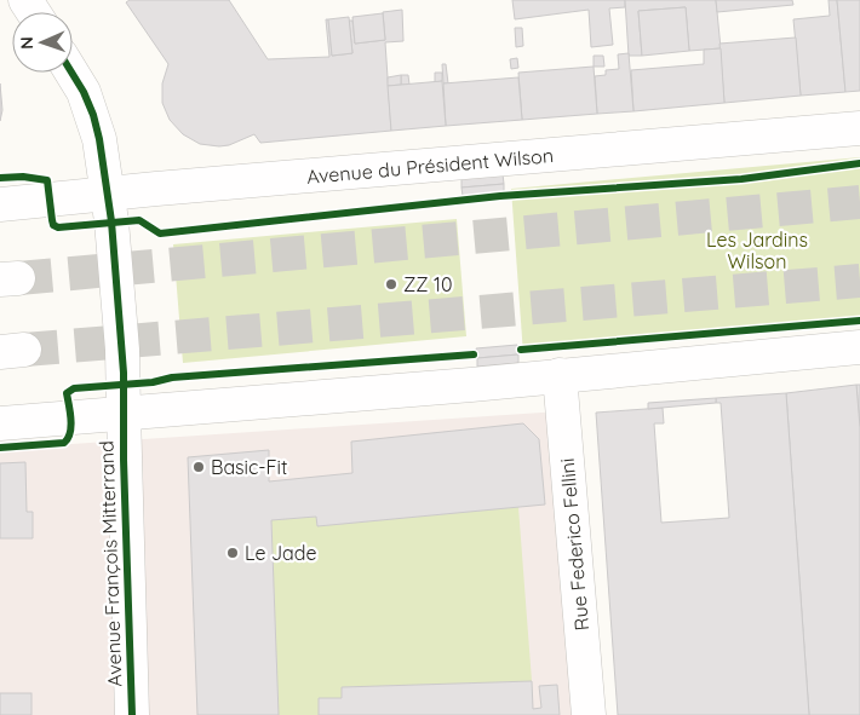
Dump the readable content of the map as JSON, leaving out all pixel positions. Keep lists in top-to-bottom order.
{
  "streets": {
    "main road": ["Avenue du Président Wilson", "Rue Federico Fellini", "Avenue François Mitterrand"]
  },
  "crossings": [
    ["Avenue du Président Wilson", "Avenue François Mitterrand"]
  ],
  "parks": ["Les Jardins Wilson"],
  "places": ["ZZ 10", "Basic-Fit", "Le Jade"],
  "north": "left"
}
